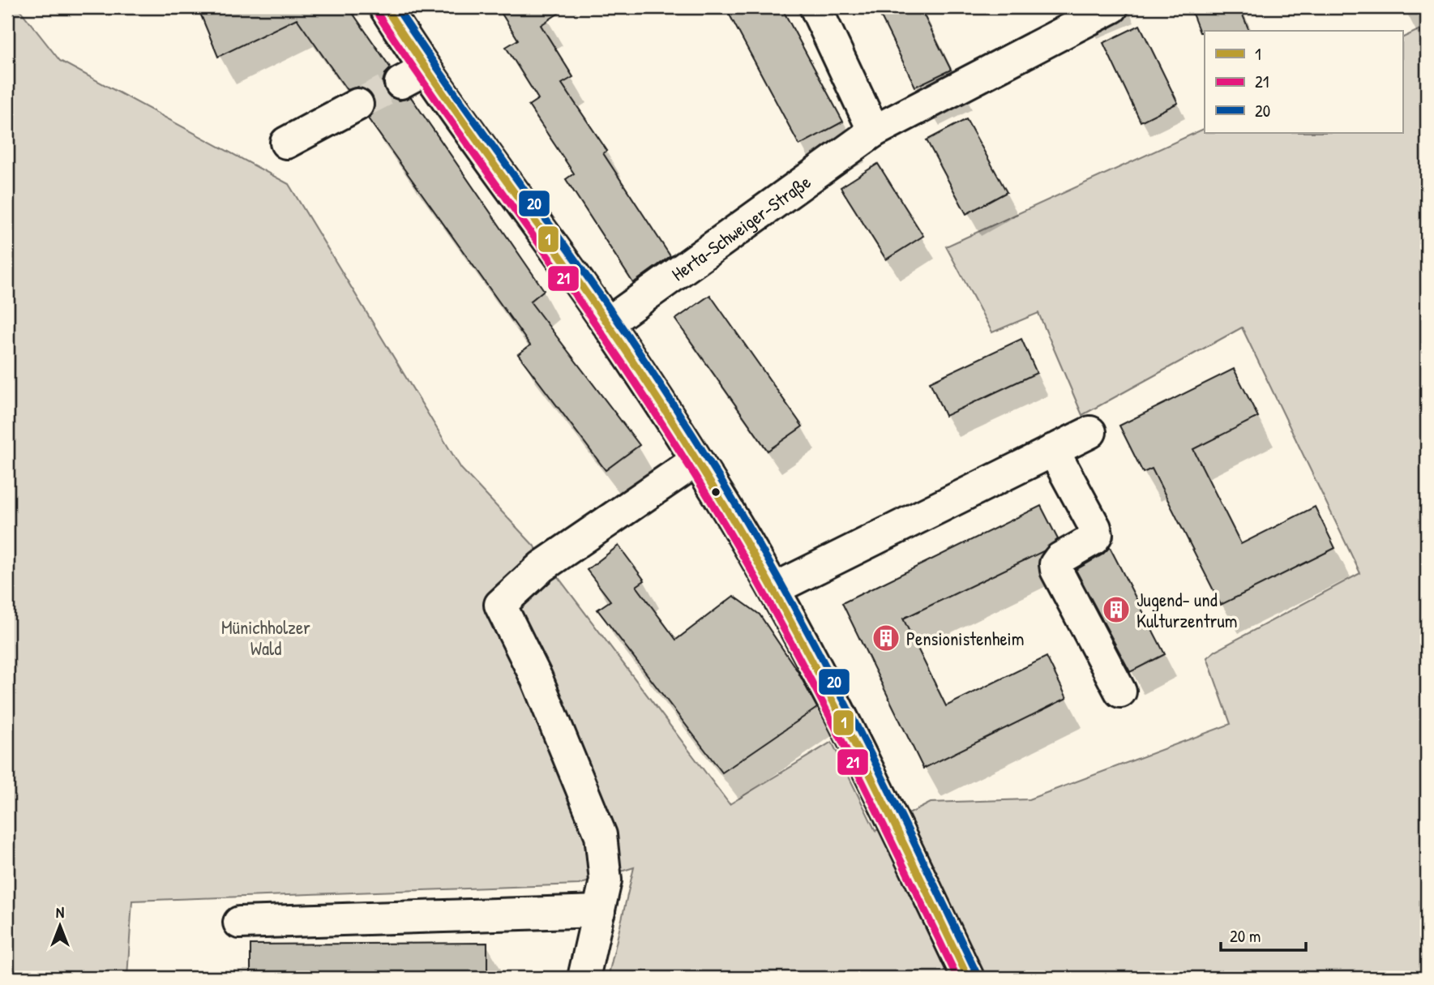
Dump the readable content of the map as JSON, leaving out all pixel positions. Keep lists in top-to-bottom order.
{
  "streets": {
    "street": ["Herta-Schweiger-Straße"]
  },
  "parks": ["Münichholzer Wald"],
  "places": {
    "building": ["Jugend- und Kulturzentrum", "Pensionistenheim"]
  },
  "lines": ["transit line 1", "transit line 20", "transit line 21"],
  "legend": ["1", "21", "20"],
  "scale_bar": "20 m",
  "north": "top"
}
